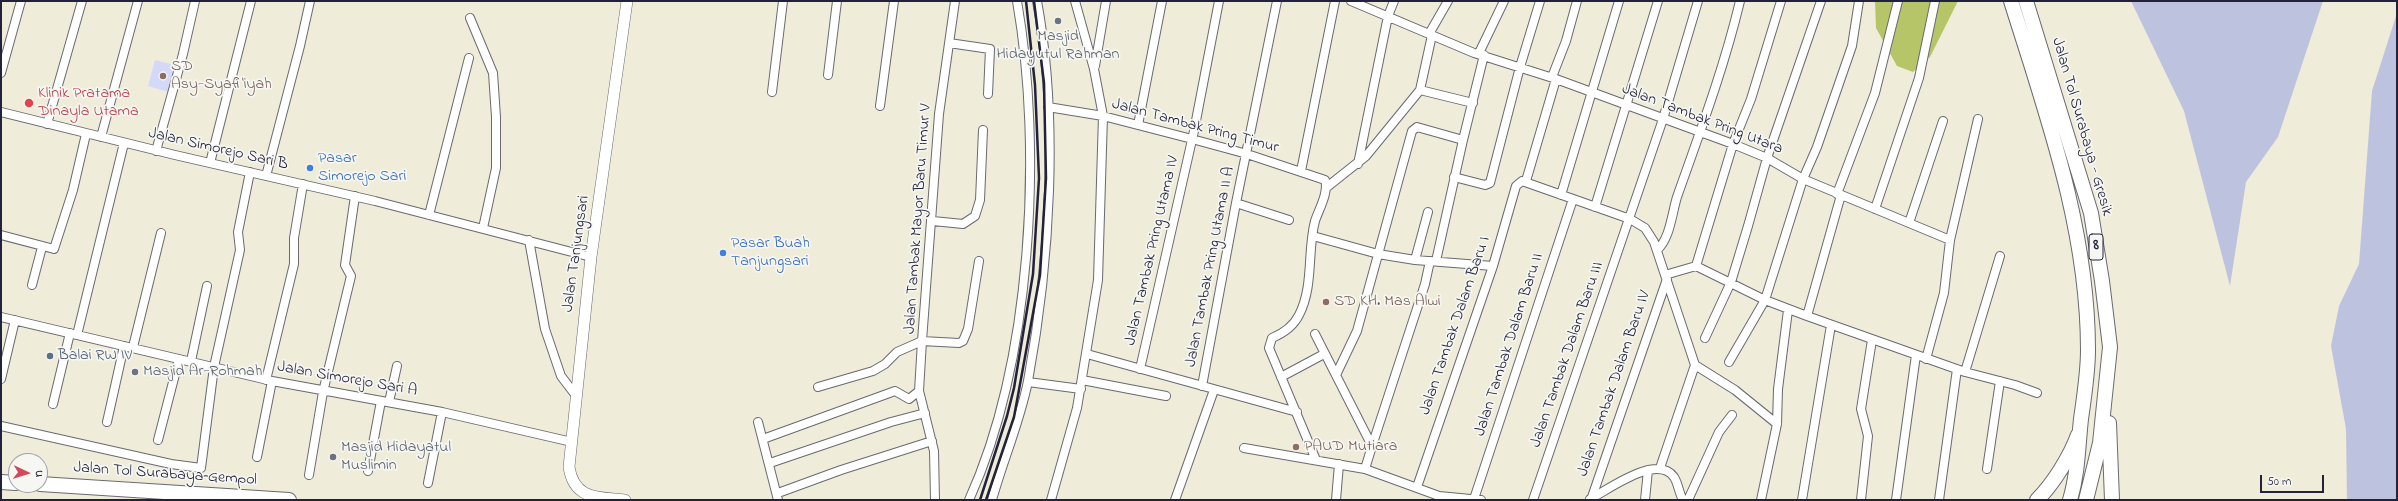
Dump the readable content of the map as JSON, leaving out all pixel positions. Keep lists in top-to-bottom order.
{
  "streets": {
    "highway": ["Jalan Tol Surabaya - Gresik", "8", "Jalan Tol Surabaya–Gempol"],
    "main road": ["Jalan Tanjungsari"],
    "street": [
      "Jalan Tambak Pring Utara",
      "Jalan Tambak Pring Timur",
      "Jalan Simorejo Sari B",
      "Jalan Tambak Mayor Baru Timur V",
      "Jalan Tambak Pring Utama IV",
      "Jalan Tambak Pring Utama II A",
      "Jalan Tambak Dalam Baru I",
      "Jalan Tambak Dalam Baru II",
      "Jalan Tambak Dalam Baru III",
      "Jalan Simorejo Sari A",
      "Jalan Tambak Dalam Baru IV"
    ]
  },
  "crossings": [
    ["Jalan Tambak Pring Utara", "Jalan Tambak Dalam Baru III"],
    ["Jalan Tambak Pring Timur", "Jalan Tambak Pring Utama IV"],
    ["Jalan Tambak Pring Timur", "Jalan Tambak Pring Utama II A"],
    ["Jalan Simorejo Sari B", "Jalan Tanjungsari"],
    ["Jalan Tanjungsari", "Jalan Simorejo Sari A"]
  ],
  "places": [
    "Masjid Hidayutul Rahman",
    "SD Asy-Syafi'iyah",
    "Klinik Pratama Dinayla Utama",
    "Pasar Simorejo Sari",
    "Pasar Buah Tanjungsari",
    "SD KH. Mas Alwi",
    "Balai RW IV",
    "Masjid Ar-Rohmah",
    "PAUD Mutiara",
    "Masjid Hidayatul Muslimin"
  ],
  "scale_bar": "50 m",
  "north": "right"
}
